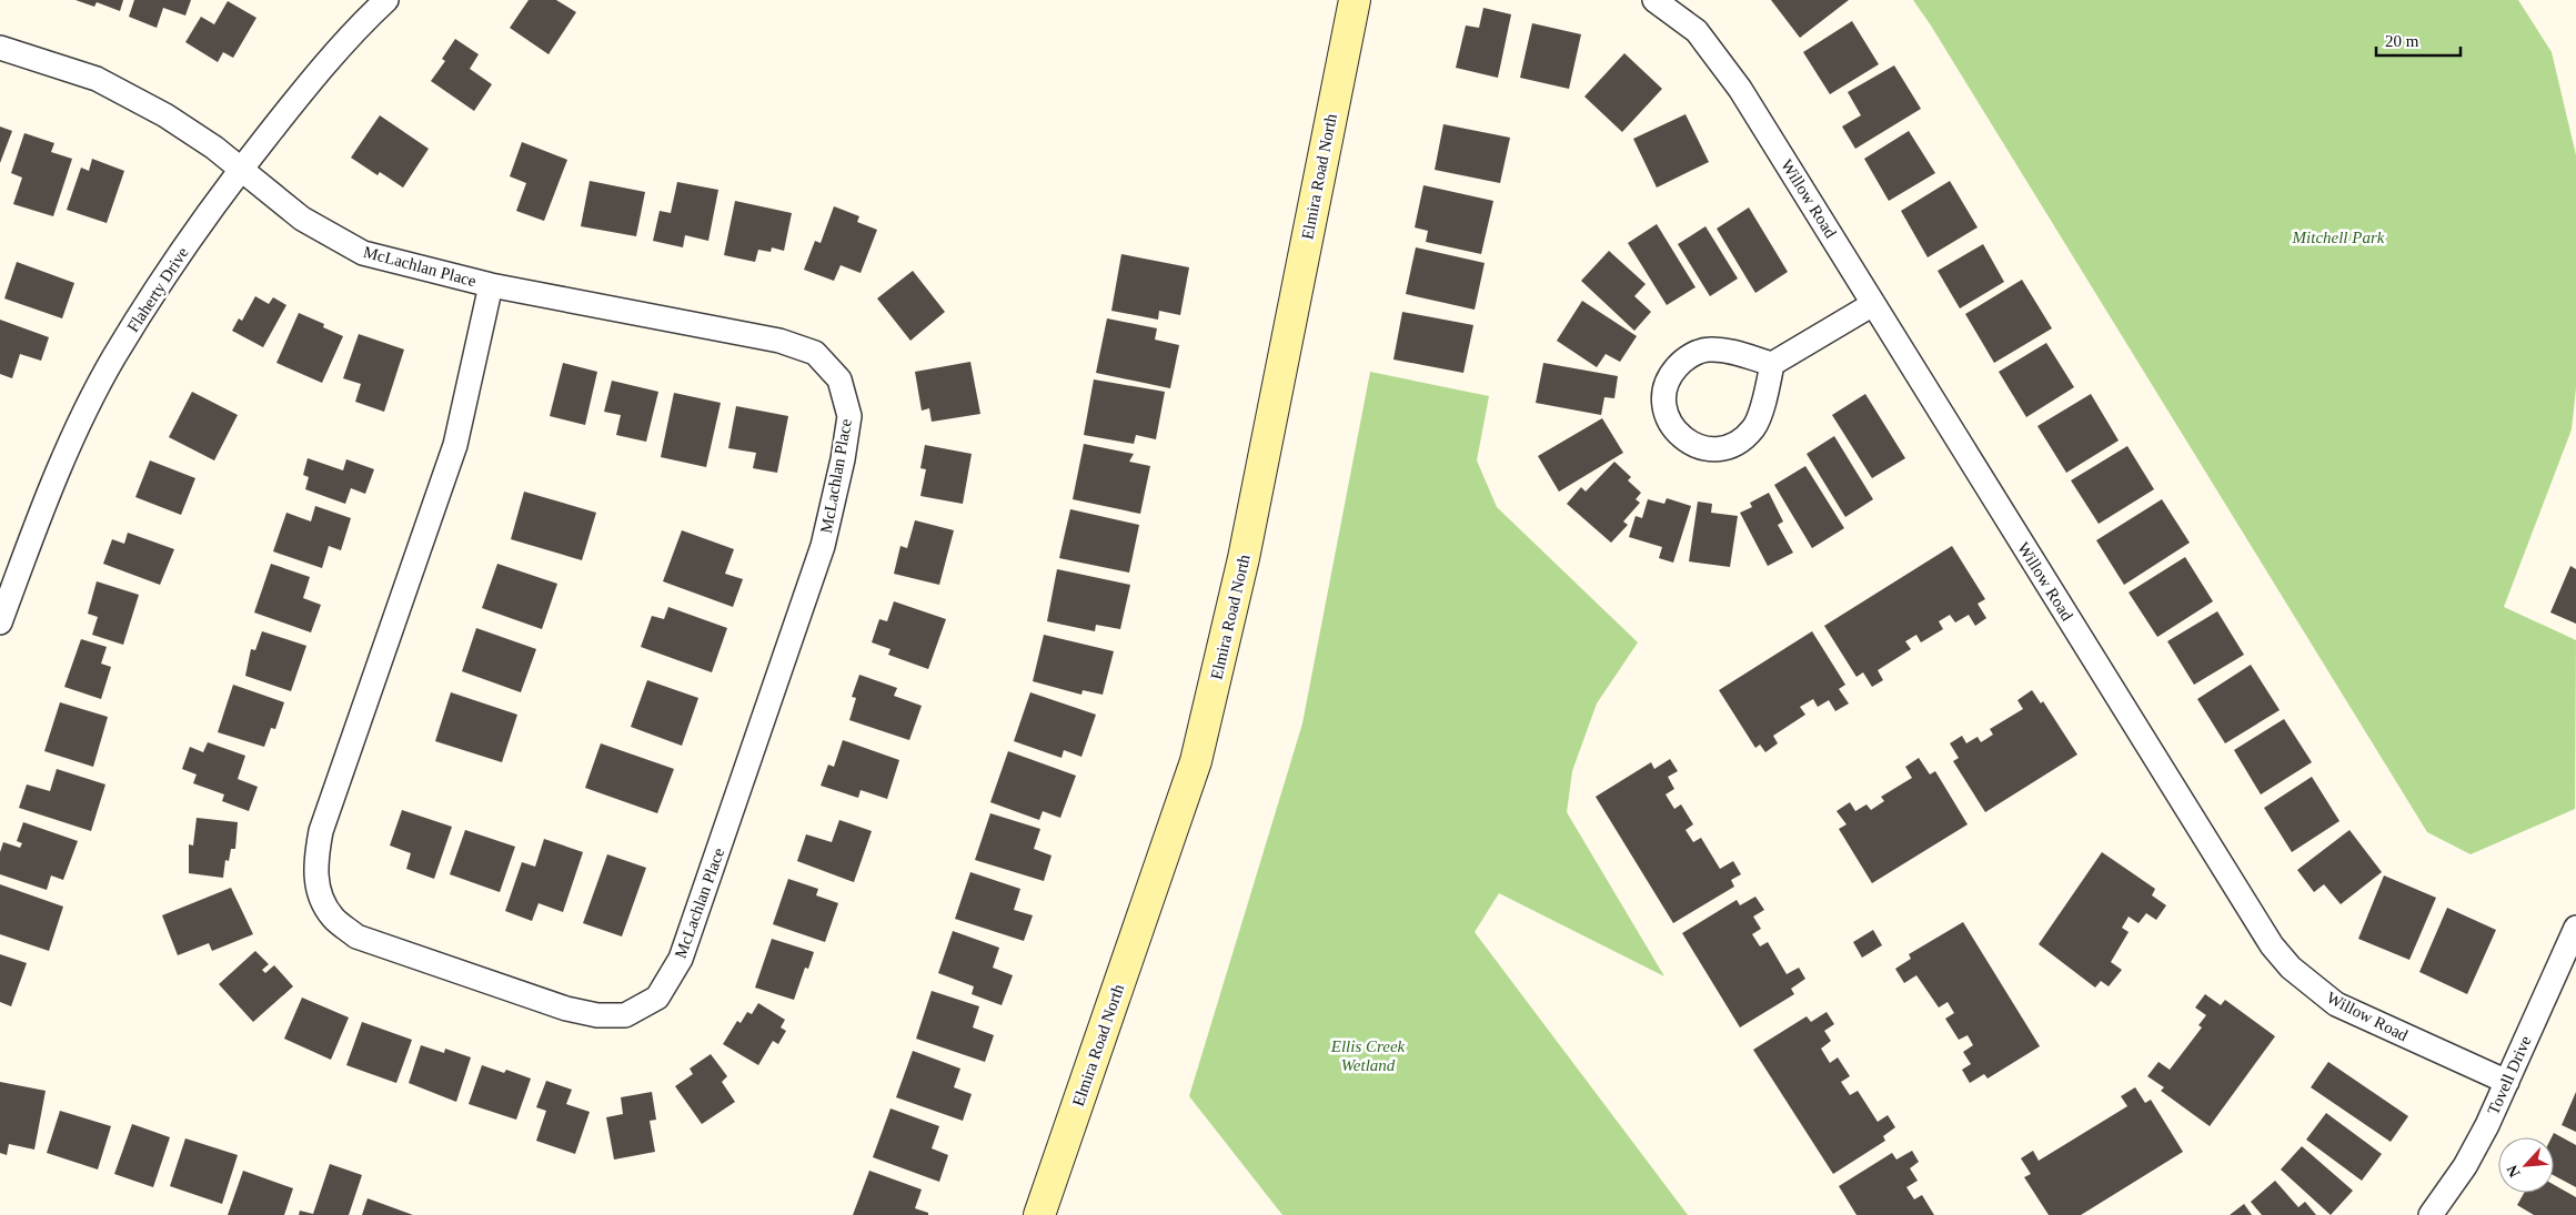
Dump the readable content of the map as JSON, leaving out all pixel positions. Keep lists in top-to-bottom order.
{
  "streets": {
    "main road": ["Elmira Road North"],
    "street": [
      "Willow Road",
      "McLachlan Place",
      "Flaherty Drive",
      "Tovell Drive"
    ]
  },
  "crossings": [
    ["Willow Road", "Tovell Drive"],
    ["McLachlan Place", "Flaherty Drive"]
  ],
  "parks": ["Mitchell Park", "Ellis Creek Wetland"],
  "scale_bar": "20 m",
  "north": "bottom left"
}
